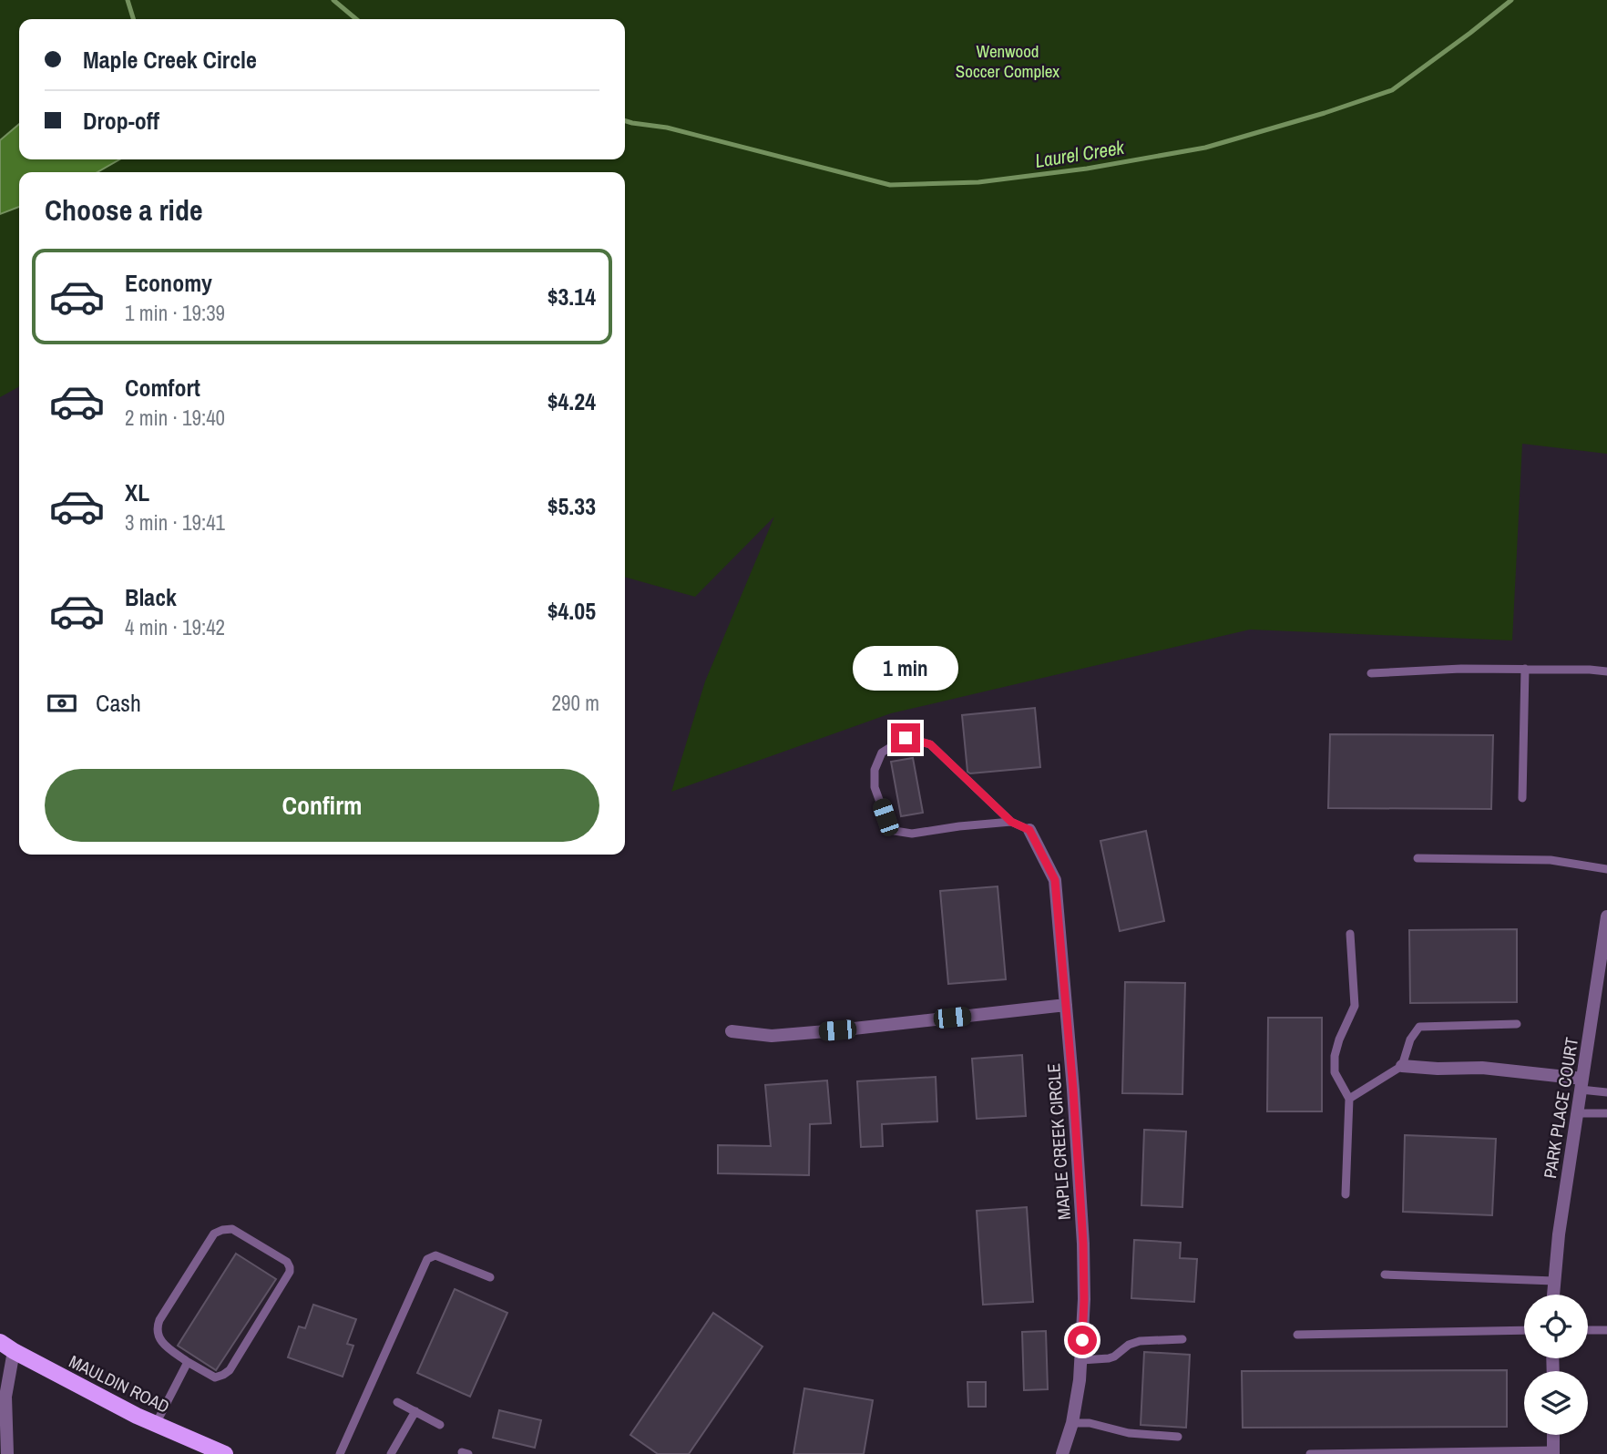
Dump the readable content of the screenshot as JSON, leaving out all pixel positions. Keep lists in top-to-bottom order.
{
  "streets": {
    "main road": ["MAULDIN ROAD"],
    "street": ["PARK PLACE COURT", "MAPLE CREEK CIRCLE"]
  },
  "water": ["Laurel Creek"],
  "parks": ["Wenwood Soccer Complex"],
  "page": {
    "banner": ["Maple Creek Circle", "Drop-off"],
    "heading": "Choose a ride",
    "list": [
      {
        "name": "Economy",
        "note": "1 min · 19:39",
        "value": "$3.14"
      },
      {
        "name": "Comfort",
        "note": "2 min · 19:40",
        "value": "$4.24"
      },
      {
        "name": "XL",
        "note": "3 min · 19:41",
        "value": "$5.33"
      },
      {
        "name": "Black",
        "note": "4 min · 19:42",
        "value": "$4.05"
      }
    ],
    "bubble": "1 min",
    "pay": ["Cash", "290 m"],
    "buttons": "Confirm"
  }
}
